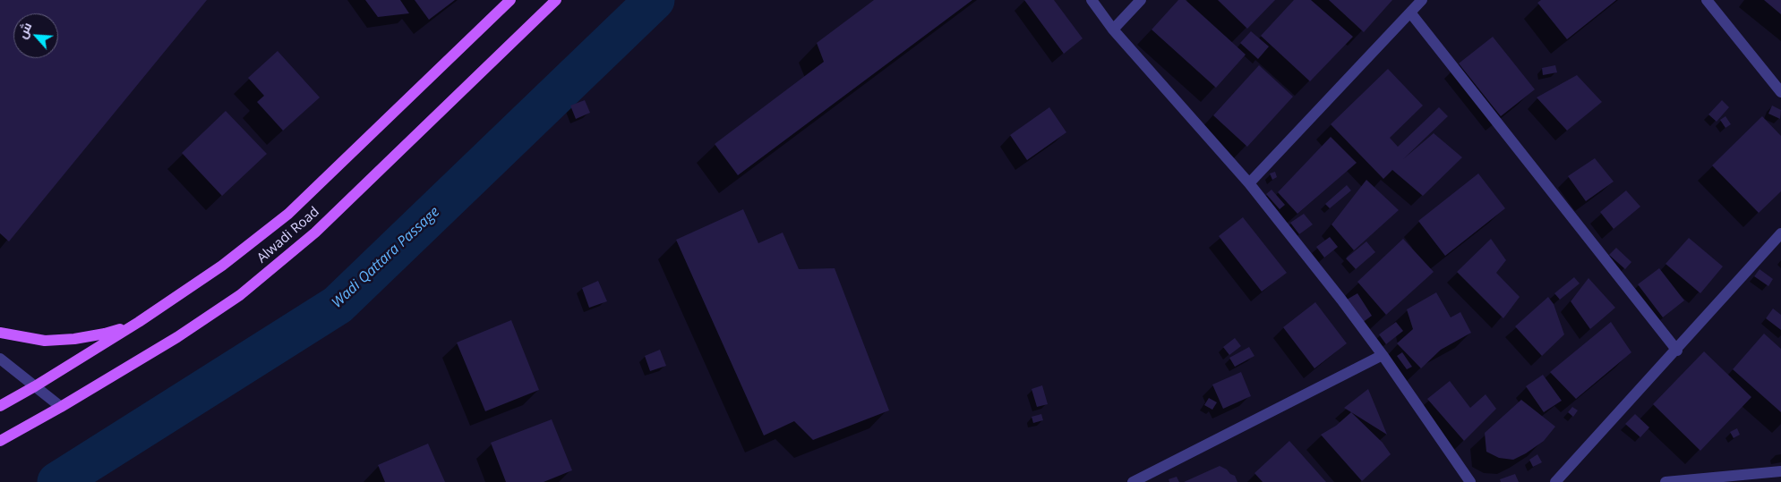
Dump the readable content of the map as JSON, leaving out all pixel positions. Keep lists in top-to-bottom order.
{
  "streets": {
    "main road": ["Alwadi Road"]
  },
  "water": ["Wadi Qattara Passage"],
  "north": "top left"
}
